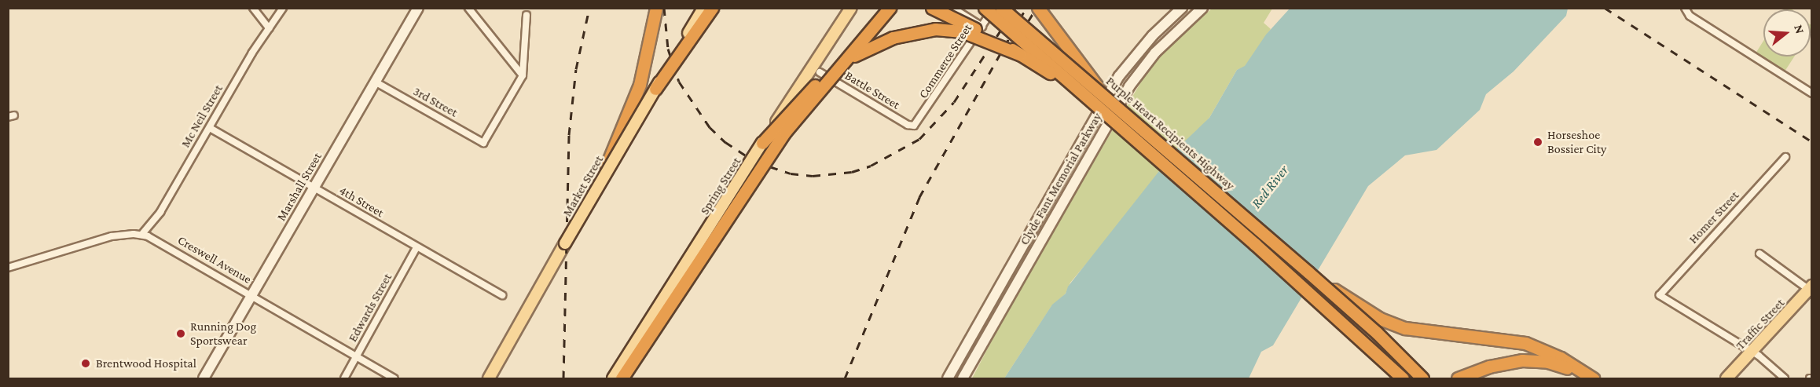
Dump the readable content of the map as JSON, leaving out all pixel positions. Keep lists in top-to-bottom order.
{
  "streets": {
    "highway": ["Purple Heart Recipients Highway"],
    "main road": [
      "Clyde Fant Memorial Parkway",
      "Market Street",
      "Spring Street",
      "Marshall Street",
      "Traffic Street"
    ],
    "street": [
      "Commerce Street",
      "Battle Street",
      "3rd Street",
      "Mc Neil Street",
      "4th Street",
      "Homer Street",
      "Creswell Avenue",
      "Edwards Street"
    ]
  },
  "crossings": [
    ["Commerce Street", "Battle Street"],
    ["3rd Street", "Marshall Street"],
    ["Mc Neil Street", "4th Street"],
    ["Mc Neil Street", "Creswell Avenue"],
    ["Marshall Street", "4th Street"],
    ["Marshall Street", "Creswell Avenue"],
    ["4th Street", "Edwards Street"],
    ["Homer Street", "Traffic Street"],
    ["Creswell Avenue", "Edwards Street"]
  ],
  "water": ["Red River"],
  "places": ["Horseshoe Bossier City", "Running Dog Sportswear", "Brentwood Hospital"],
  "north": "right"
}
